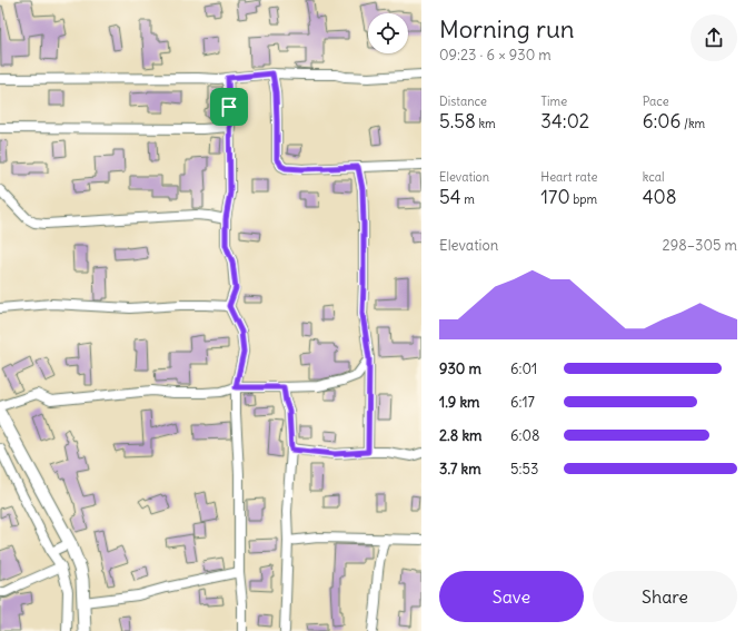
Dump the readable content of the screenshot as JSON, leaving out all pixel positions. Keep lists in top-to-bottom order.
{
  "page": {
    "heading": ["Morning run", "09:23 · 6 × 930 m"],
    "stats": [
      ["Distance", "5.58 km"],
      ["Time", "34:02"],
      ["Pace", "6:06 /km"],
      ["Elevation", "54 m"],
      ["Heart rate", "170 bpm"],
      ["kcal", "408"]
    ],
    "chart": ["Elevation", "298–305 m"],
    "list": [
      {
        "name": "930 m",
        "note": "6:01"
      },
      {
        "name": "1.9 km",
        "note": "6:17"
      },
      {
        "name": "2.8 km",
        "note": "6:08"
      },
      {
        "name": "3.7 km",
        "note": "5:53"
      }
    ],
    "buttons": ["Save", "Share"]
  }
}
